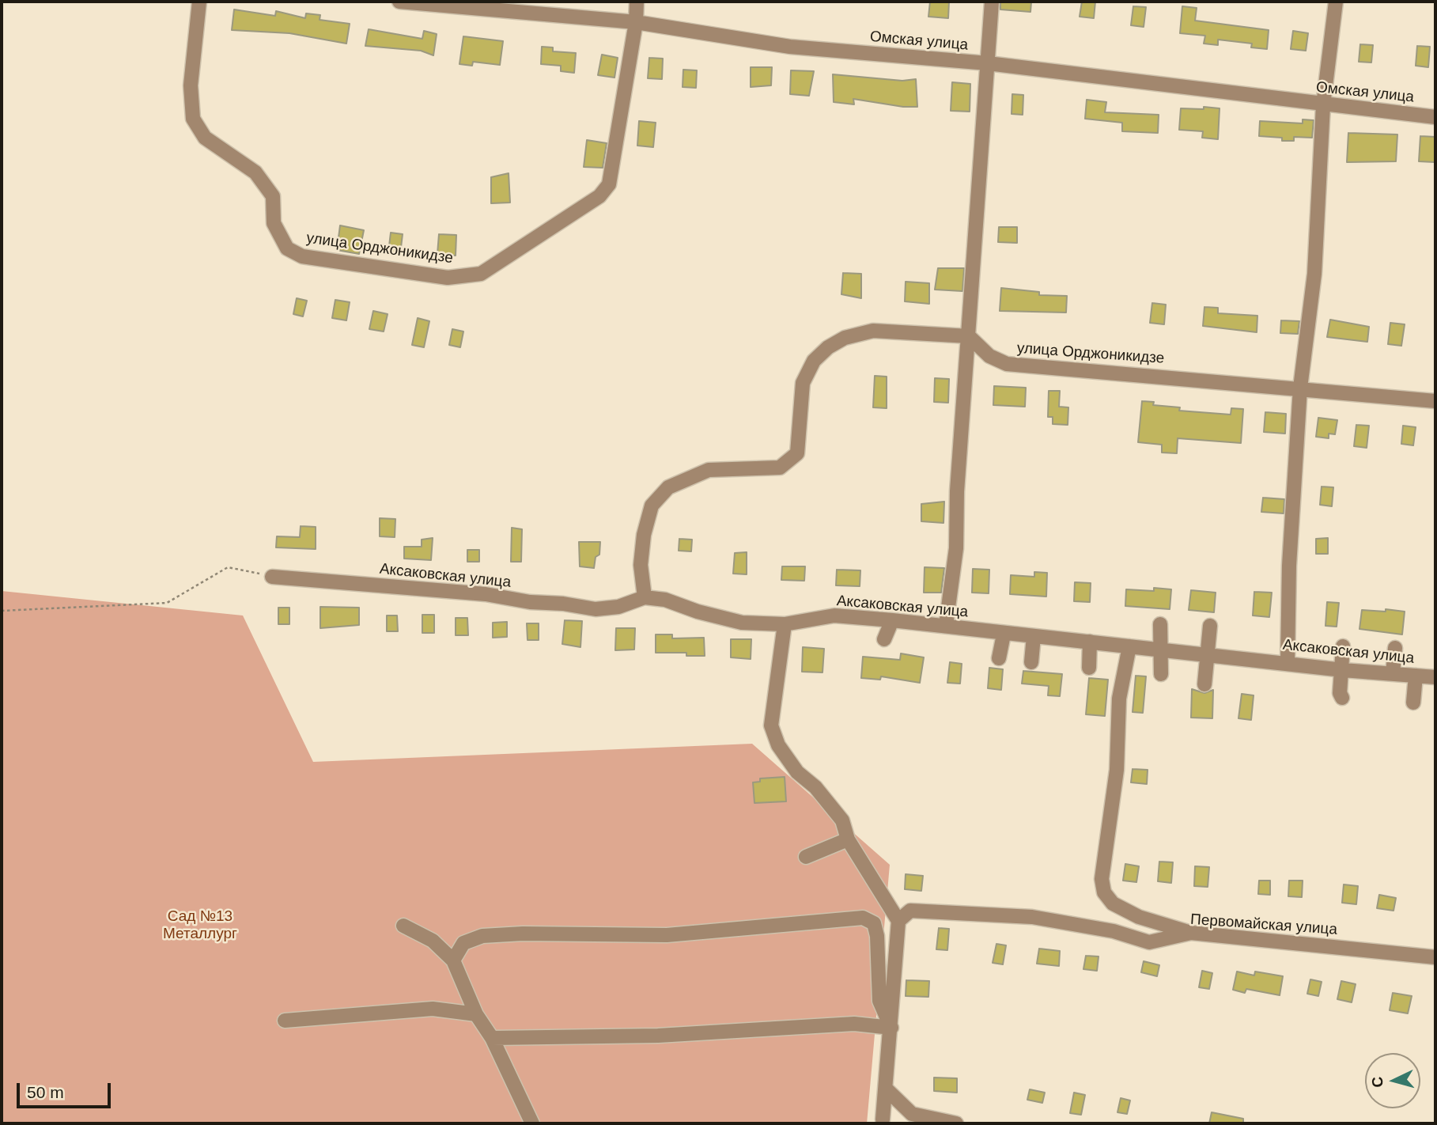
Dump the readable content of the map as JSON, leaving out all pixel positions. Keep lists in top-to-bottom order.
{
  "streets": {
    "street": [
      "Омская улица",
      "улица Орджоникидзе",
      "Аксаковская улица",
      "Первомайская улица"
    ]
  },
  "crossings": [
    ["Омская улица", "улица Орджоникидзе"]
  ],
  "parks": ["Сад №13 Металлург"],
  "scale_bar": "50 m",
  "north": "left"
}
